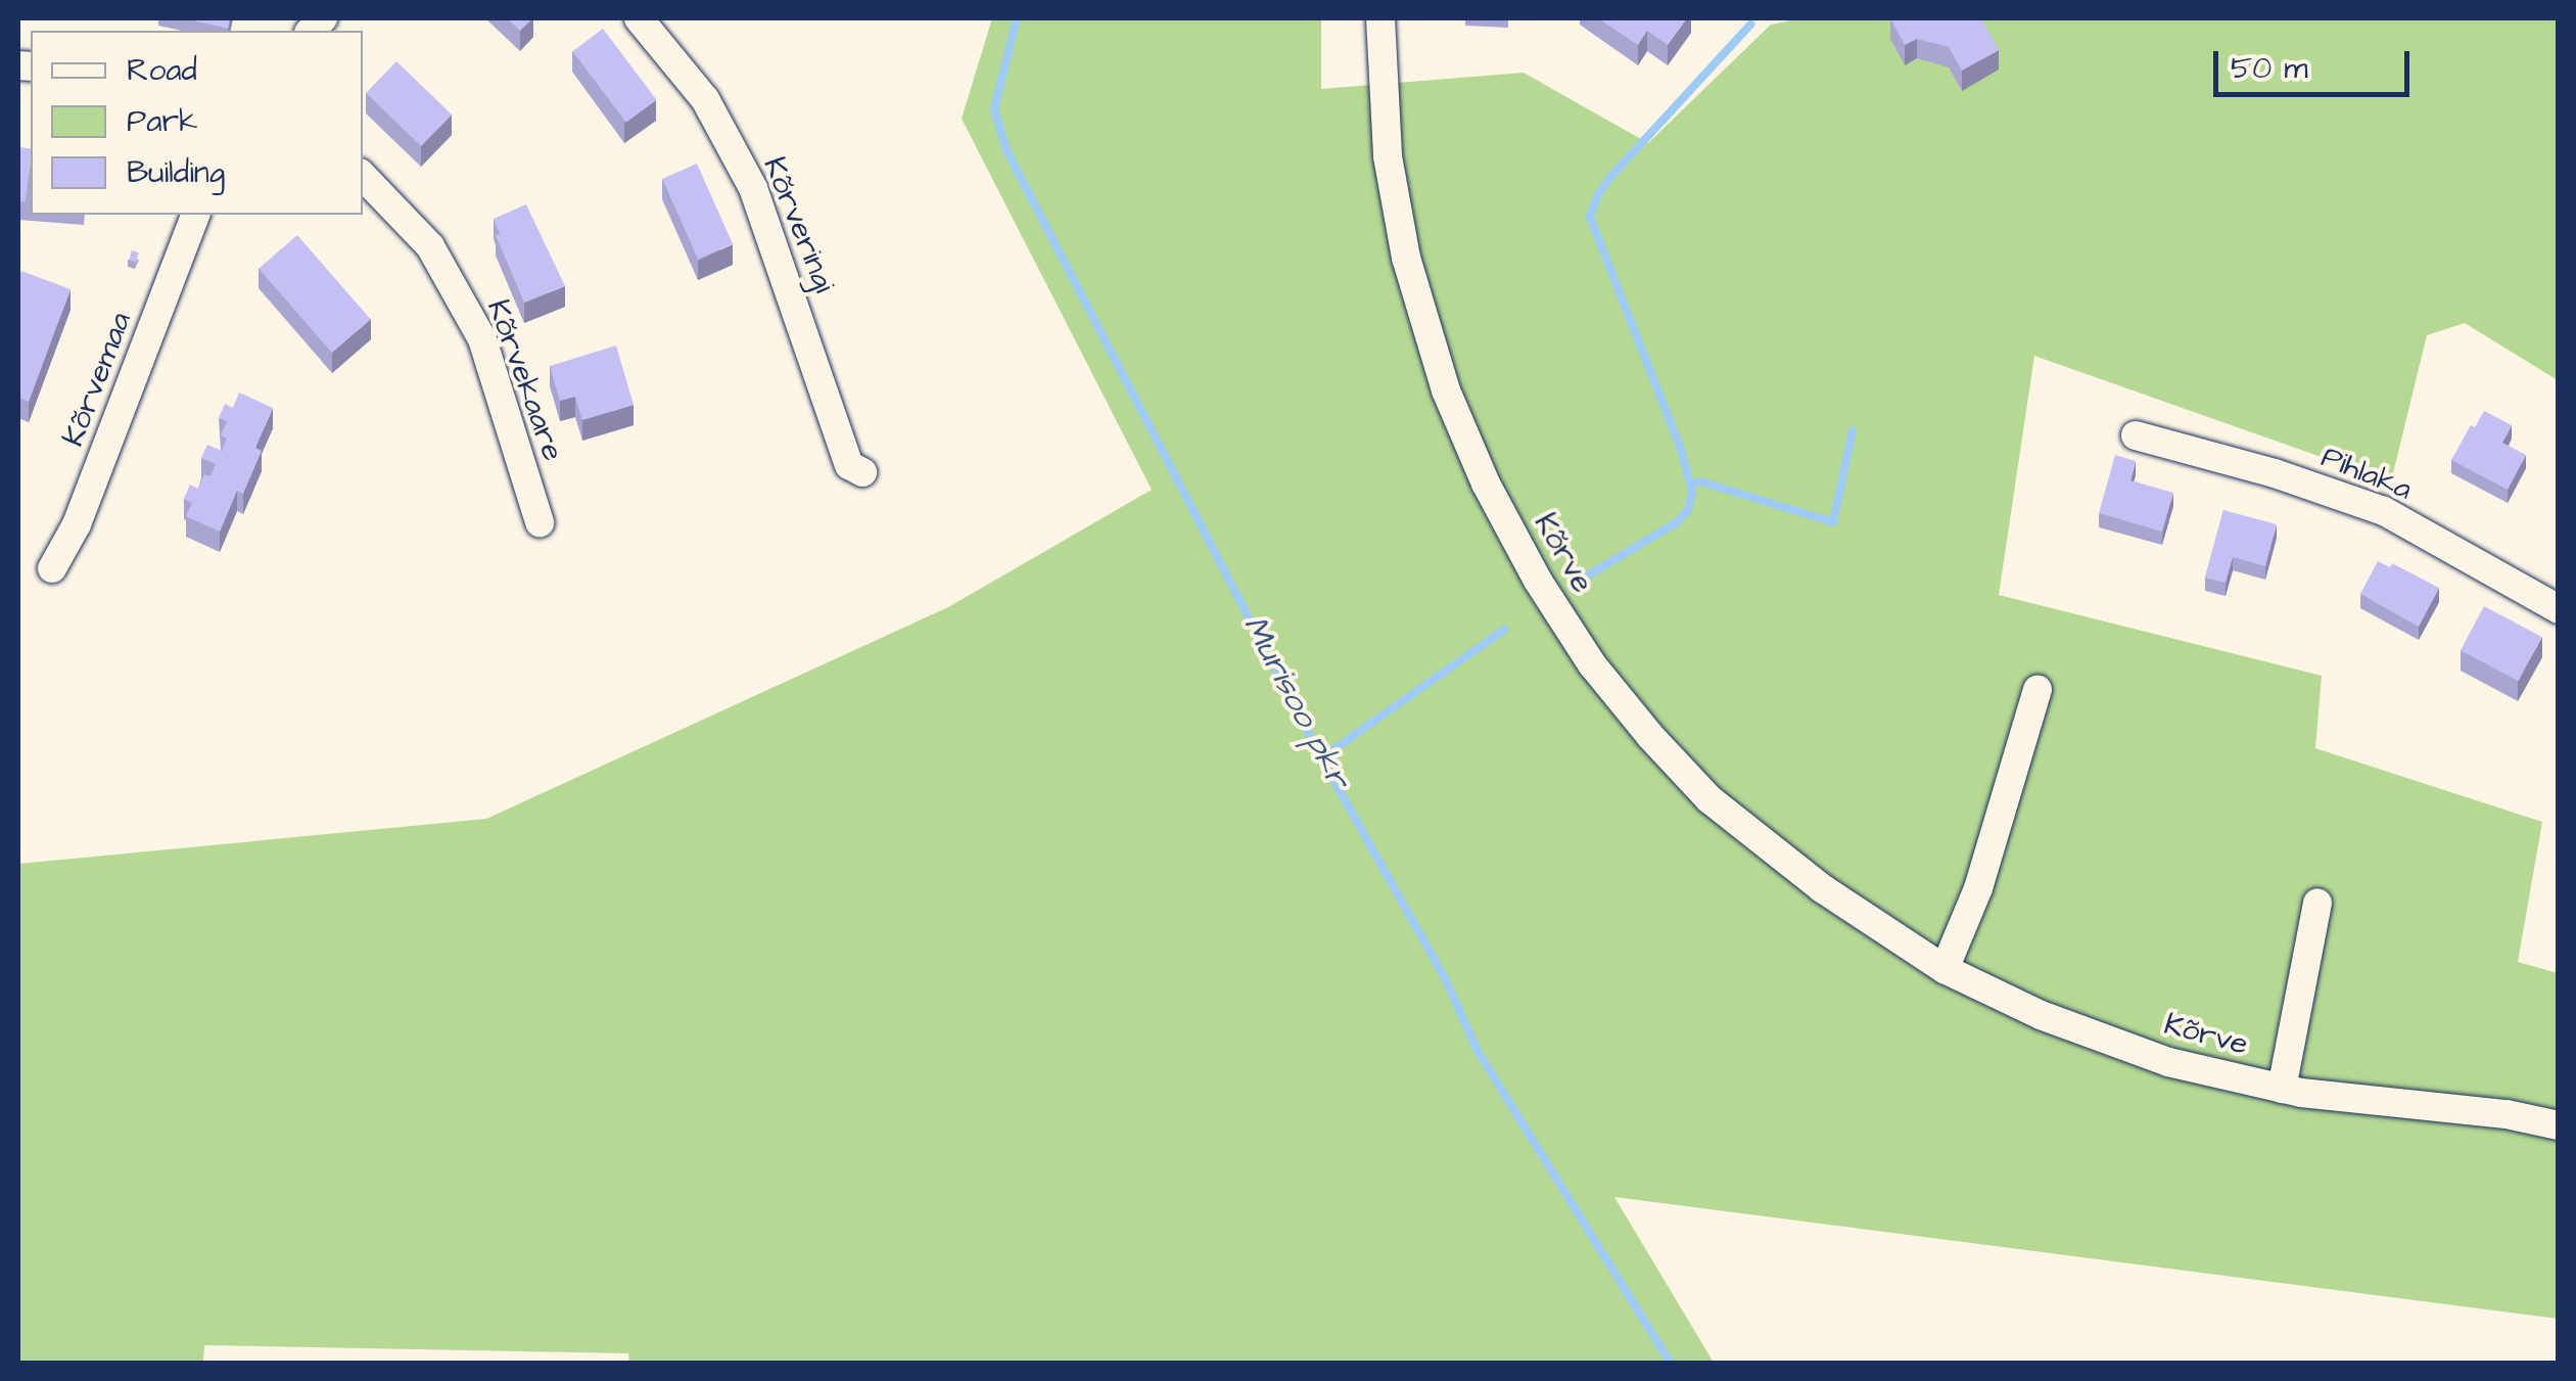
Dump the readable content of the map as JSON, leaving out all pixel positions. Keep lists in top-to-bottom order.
{
  "streets": {
    "street": [
      "Kõrveringi",
      "Kõrvemaa",
      "Kõrvekaare",
      "Pihlaka",
      "Kõrve"
    ]
  },
  "water": ["Murisoo pkr"],
  "legend": ["Road", "Park", "Building"],
  "scale_bar": "50 m"
}
